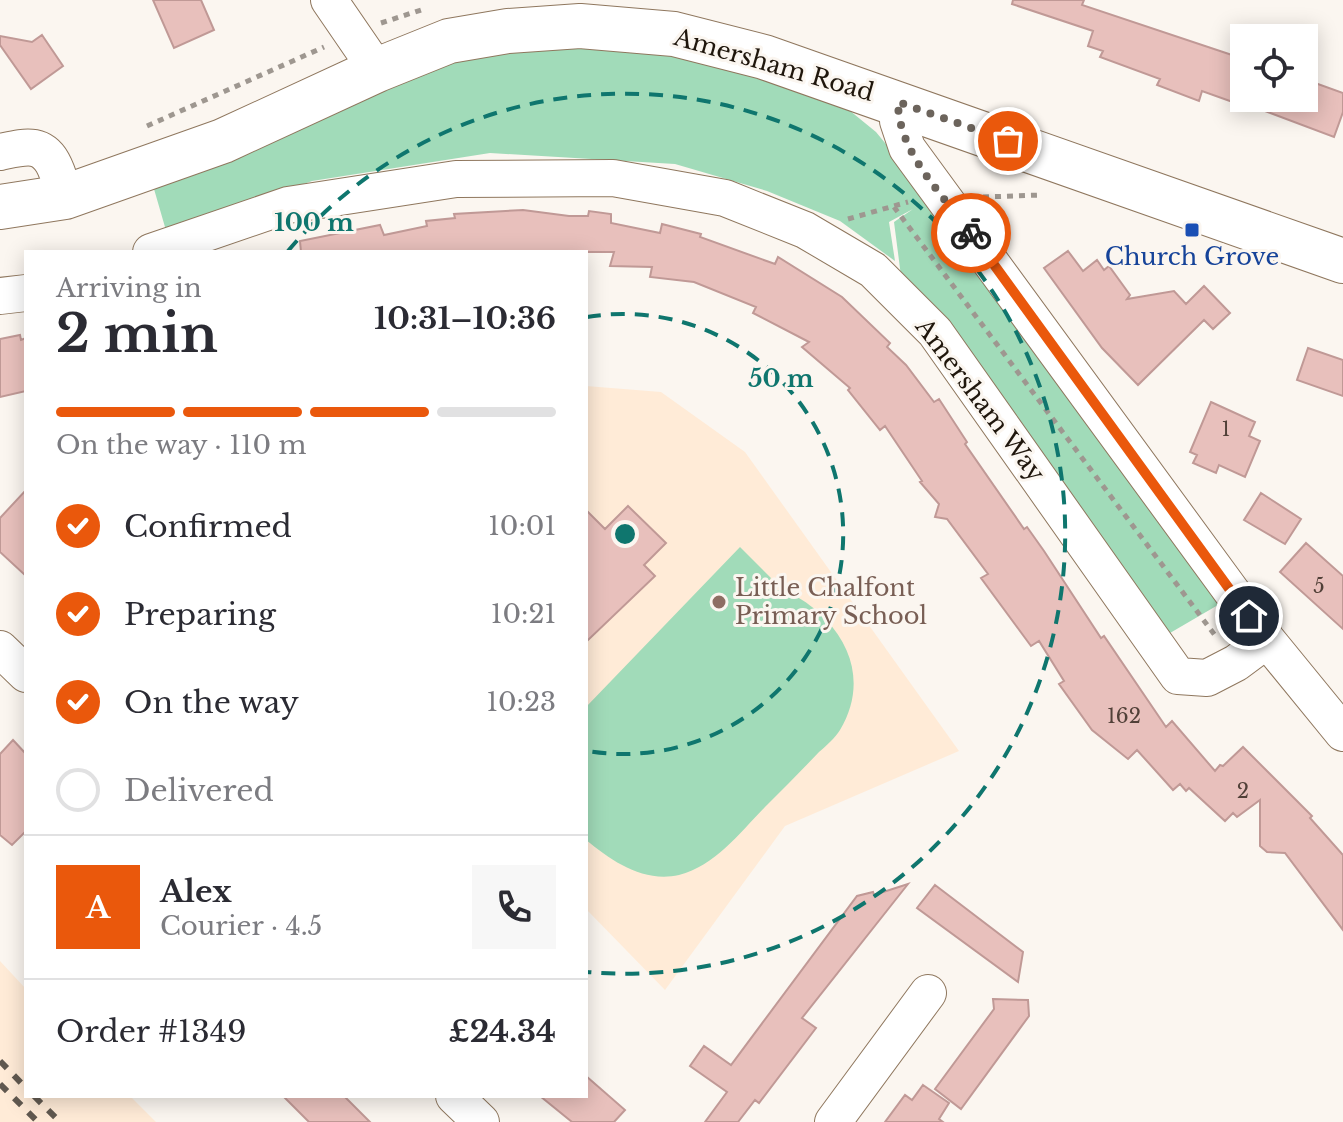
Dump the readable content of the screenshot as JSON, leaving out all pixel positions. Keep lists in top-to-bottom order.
{
  "streets": {
    "main road": ["Amersham Road"],
    "street": ["Amersham Way"]
  },
  "places": {
    "transit": ["Church Grove"],
    "other": ["Little Chalfont Primary School"]
  },
  "house_numbers": [
    "1",
    "5",
    "162",
    "2"
  ],
  "page": {
    "heading": ["2 min", "Arriving in", "10:31–10:36"],
    "panel": [
      "Alex",
      "Courier · 4.5",
      "Order #1349",
      "£24.34"
    ],
    "bar": "On the way · 110 m",
    "list": [
      ["Confirmed", "10:01"],
      ["Preparing", "10:21"],
      ["On the way", "10:23"],
      "Delivered"
    ],
    "round": "A"
  },
  "rings": ["100 m", "50 m"]
}
